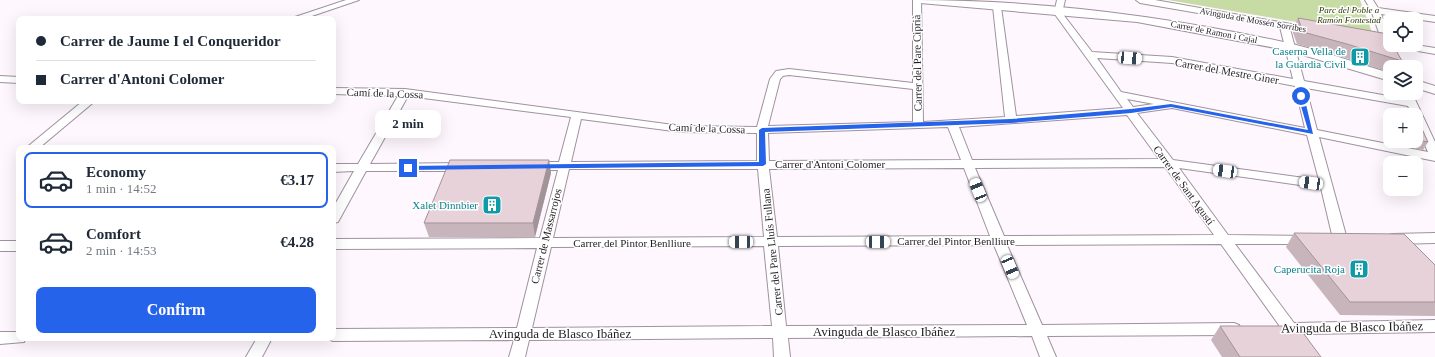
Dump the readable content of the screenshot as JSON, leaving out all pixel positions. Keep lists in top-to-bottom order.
{
  "streets": {
    "street": [
      "Avinguda de Mossén Sorribes",
      "Carrer de Ramon i Cajal",
      "Carrer del Pare Ciprià",
      "Carrer del Mestre Giner",
      "Camí de la Cossa",
      "Carrer d'Antoni Colomer",
      "Carrer de Sant Agustí",
      "Carrer de Massarrojos",
      "Carrer del Pintor Benlliure",
      "Carrer del Pare Lluís Fullana",
      "Avinguda de Blasco Ibáñez"
    ]
  },
  "crossings": [
    ["Carrer de Ramon i Cajal", "Carrer del Pare Ciprià"],
    ["Carrer de Ramon i Cajal", "Carrer de Sant Agustí"],
    ["Carrer del Pare Ciprià", "Camí de la Cossa"],
    ["Carrer del Pare Ciprià", "Carrer del Pare Lluís Fullana"],
    ["Carrer del Mestre Giner", "Carrer de Sant Agustí"],
    ["Camí de la Cossa", "Carrer de Sant Agustí"],
    ["Camí de la Cossa", "Carrer de Massarrojos"],
    ["Camí de la Cossa", "Carrer del Pare Lluís Fullana"],
    ["Carrer d'Antoni Colomer", "Carrer de Sant Agustí"],
    ["Carrer d'Antoni Colomer", "Carrer de Massarrojos"],
    ["Carrer d'Antoni Colomer", "Carrer del Pare Lluís Fullana"],
    ["Carrer de Sant Agustí", "Carrer del Pintor Benlliure"],
    ["Carrer de Sant Agustí", "Avinguda de Blasco Ibáñez"],
    ["Carrer de Massarrojos", "Carrer del Pintor Benlliure"],
    ["Carrer de Massarrojos", "Avinguda de Blasco Ibáñez"],
    ["Carrer del Pintor Benlliure", "Carrer del Pare Lluís Fullana"],
    ["Carrer del Pare Lluís Fullana", "Avinguda de Blasco Ibáñez"]
  ],
  "parks": ["Parc del Poble a Ramón Fontestad"],
  "places": {
    "building": ["Caserna Vella de la Guàrdia Civil", "Xalet Dinnbier", "Caperucita Roja"]
  },
  "page": {
    "map_buttons": ["+", "−"],
    "banner": ["Carrer de Jaume I el Conqueridor", "Carrer d'Antoni Colomer"],
    "bubble": "2 min",
    "list": [
      {
        "name": "Economy",
        "note": "1 min · 14:52",
        "value": "€3.17"
      },
      {
        "name": "Comfort",
        "note": "2 min · 14:53",
        "value": "€4.28"
      }
    ],
    "buttons": "Confirm"
  }
}
